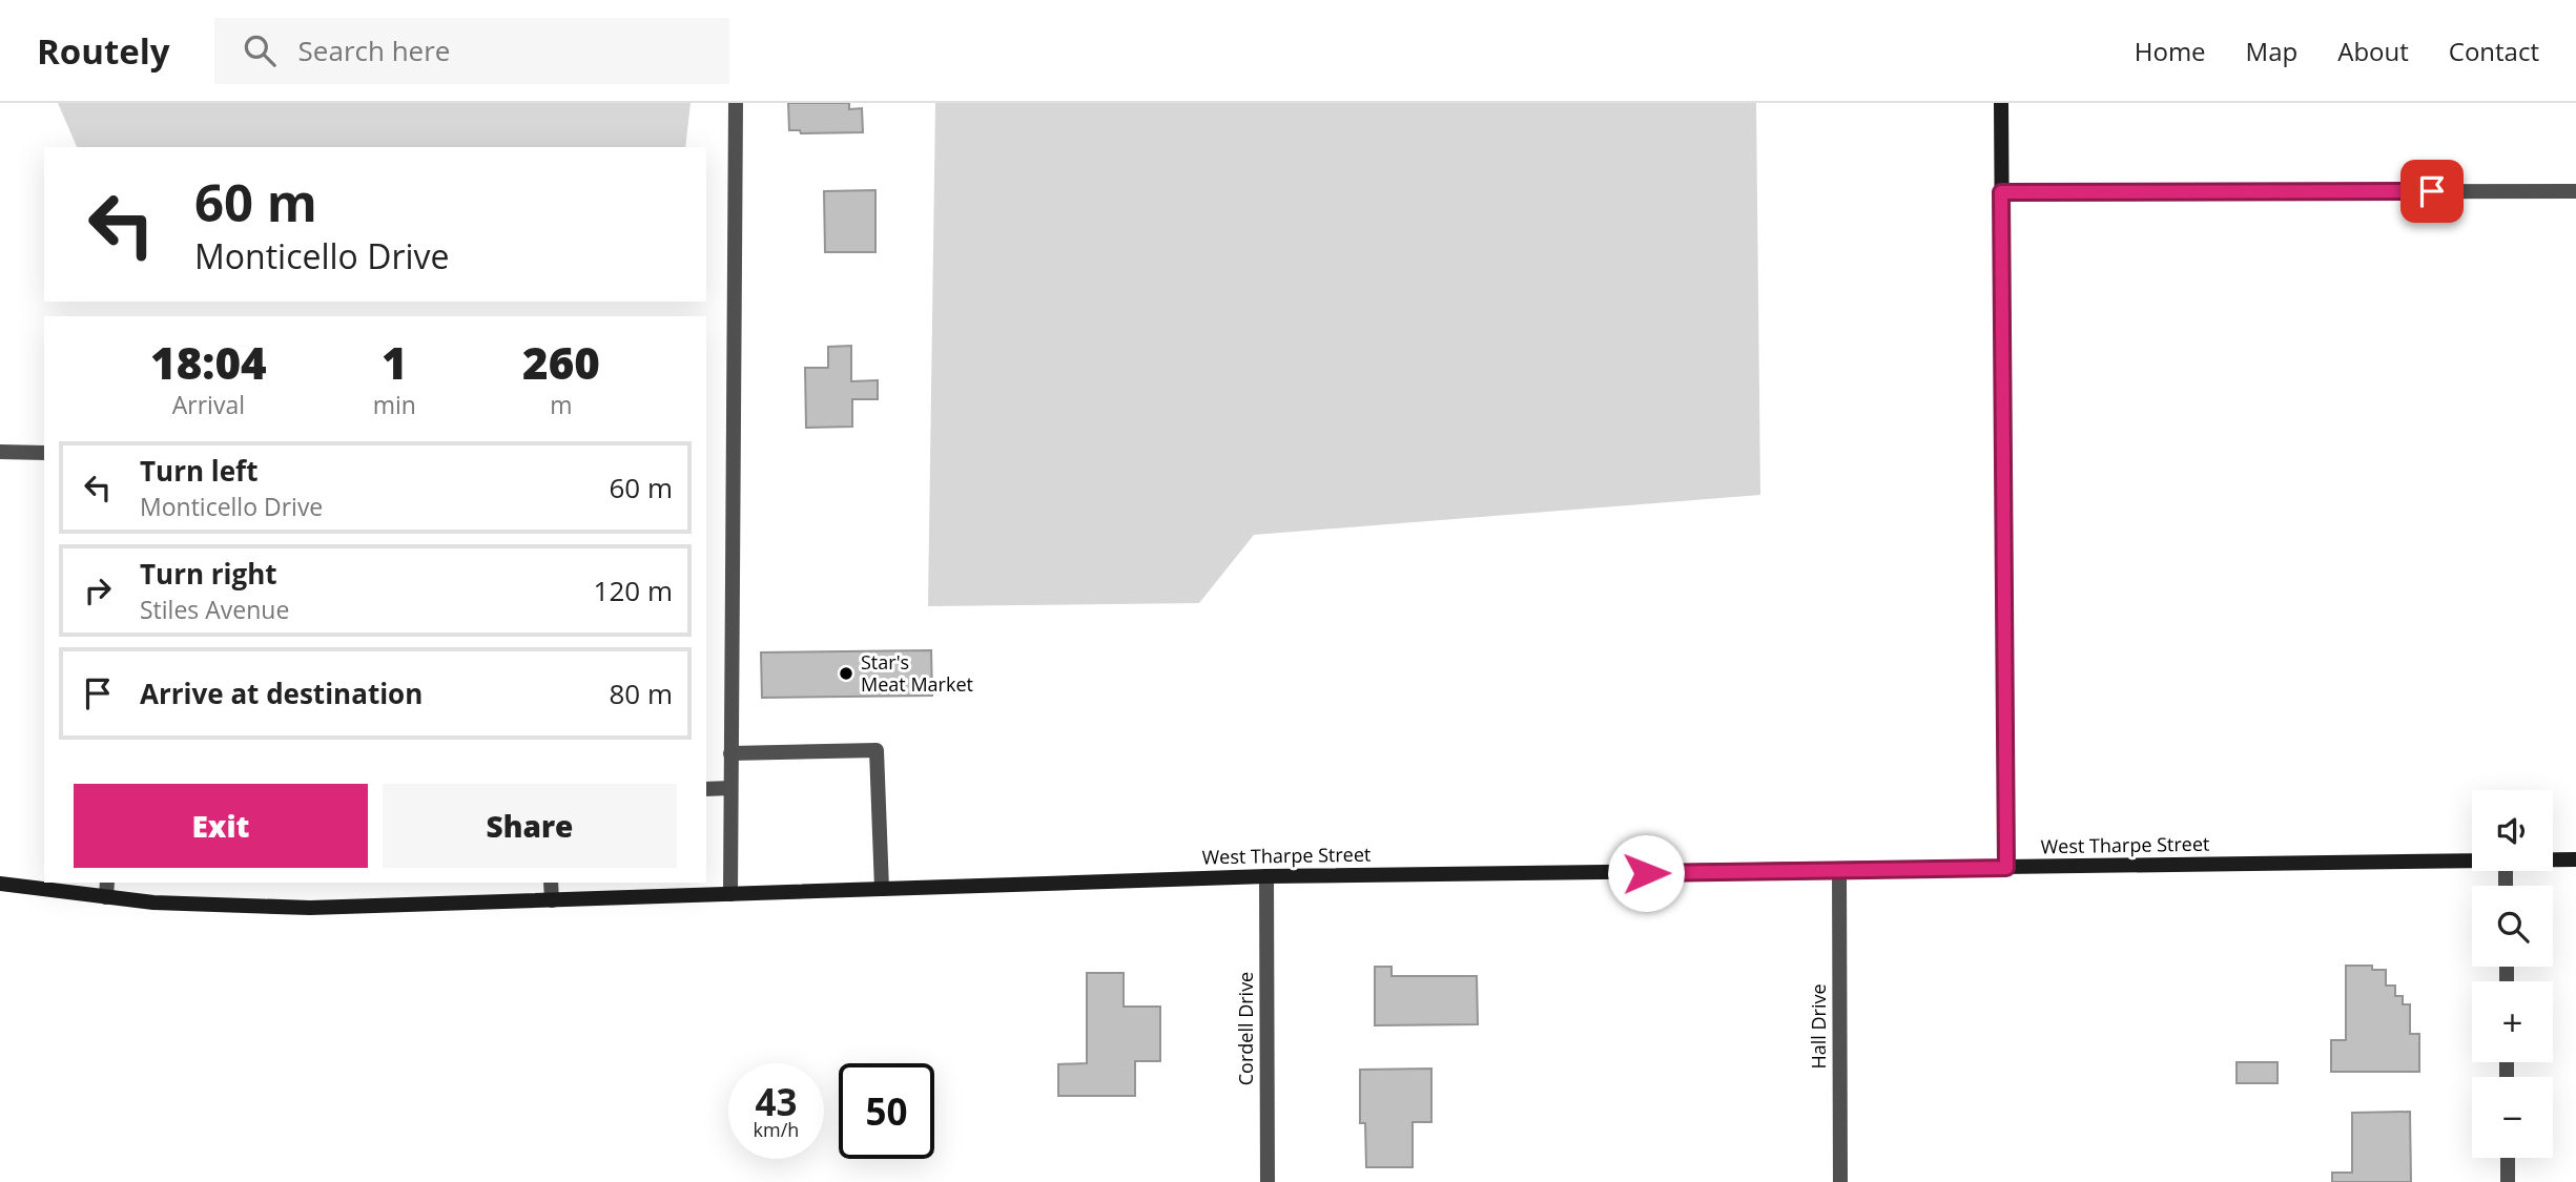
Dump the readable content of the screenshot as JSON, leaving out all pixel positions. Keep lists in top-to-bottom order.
{
  "streets": {
    "main road": ["West Tharpe Street"],
    "street": ["Hall Drive", "Cordell Drive"]
  },
  "crossings": [
    ["West Tharpe Street", "Hall Drive"],
    ["West Tharpe Street", "Cordell Drive"]
  ],
  "places": ["Star's Meat Market"],
  "page": {
    "header": "Routely",
    "search": "Search here",
    "nav": [
      "Home",
      "Map",
      "About",
      "Contact"
    ],
    "turn": ["60 m", "Monticello Drive"],
    "eta": [
      "18:04",
      "Arrival",
      "1",
      "min",
      "260",
      "m"
    ],
    "list": [
      {
        "name": "Turn left",
        "note": "Monticello Drive",
        "value": "60 m"
      },
      {
        "name": "Turn right",
        "note": "Stiles Avenue",
        "value": "120 m"
      },
      {
        "name": "Arrive at destination",
        "value": "80 m"
      }
    ],
    "buttons": ["Exit", "Share"],
    "map_buttons": ["+", "−"],
    "speed": "43 km/h",
    "limit": "50"
  }
}
